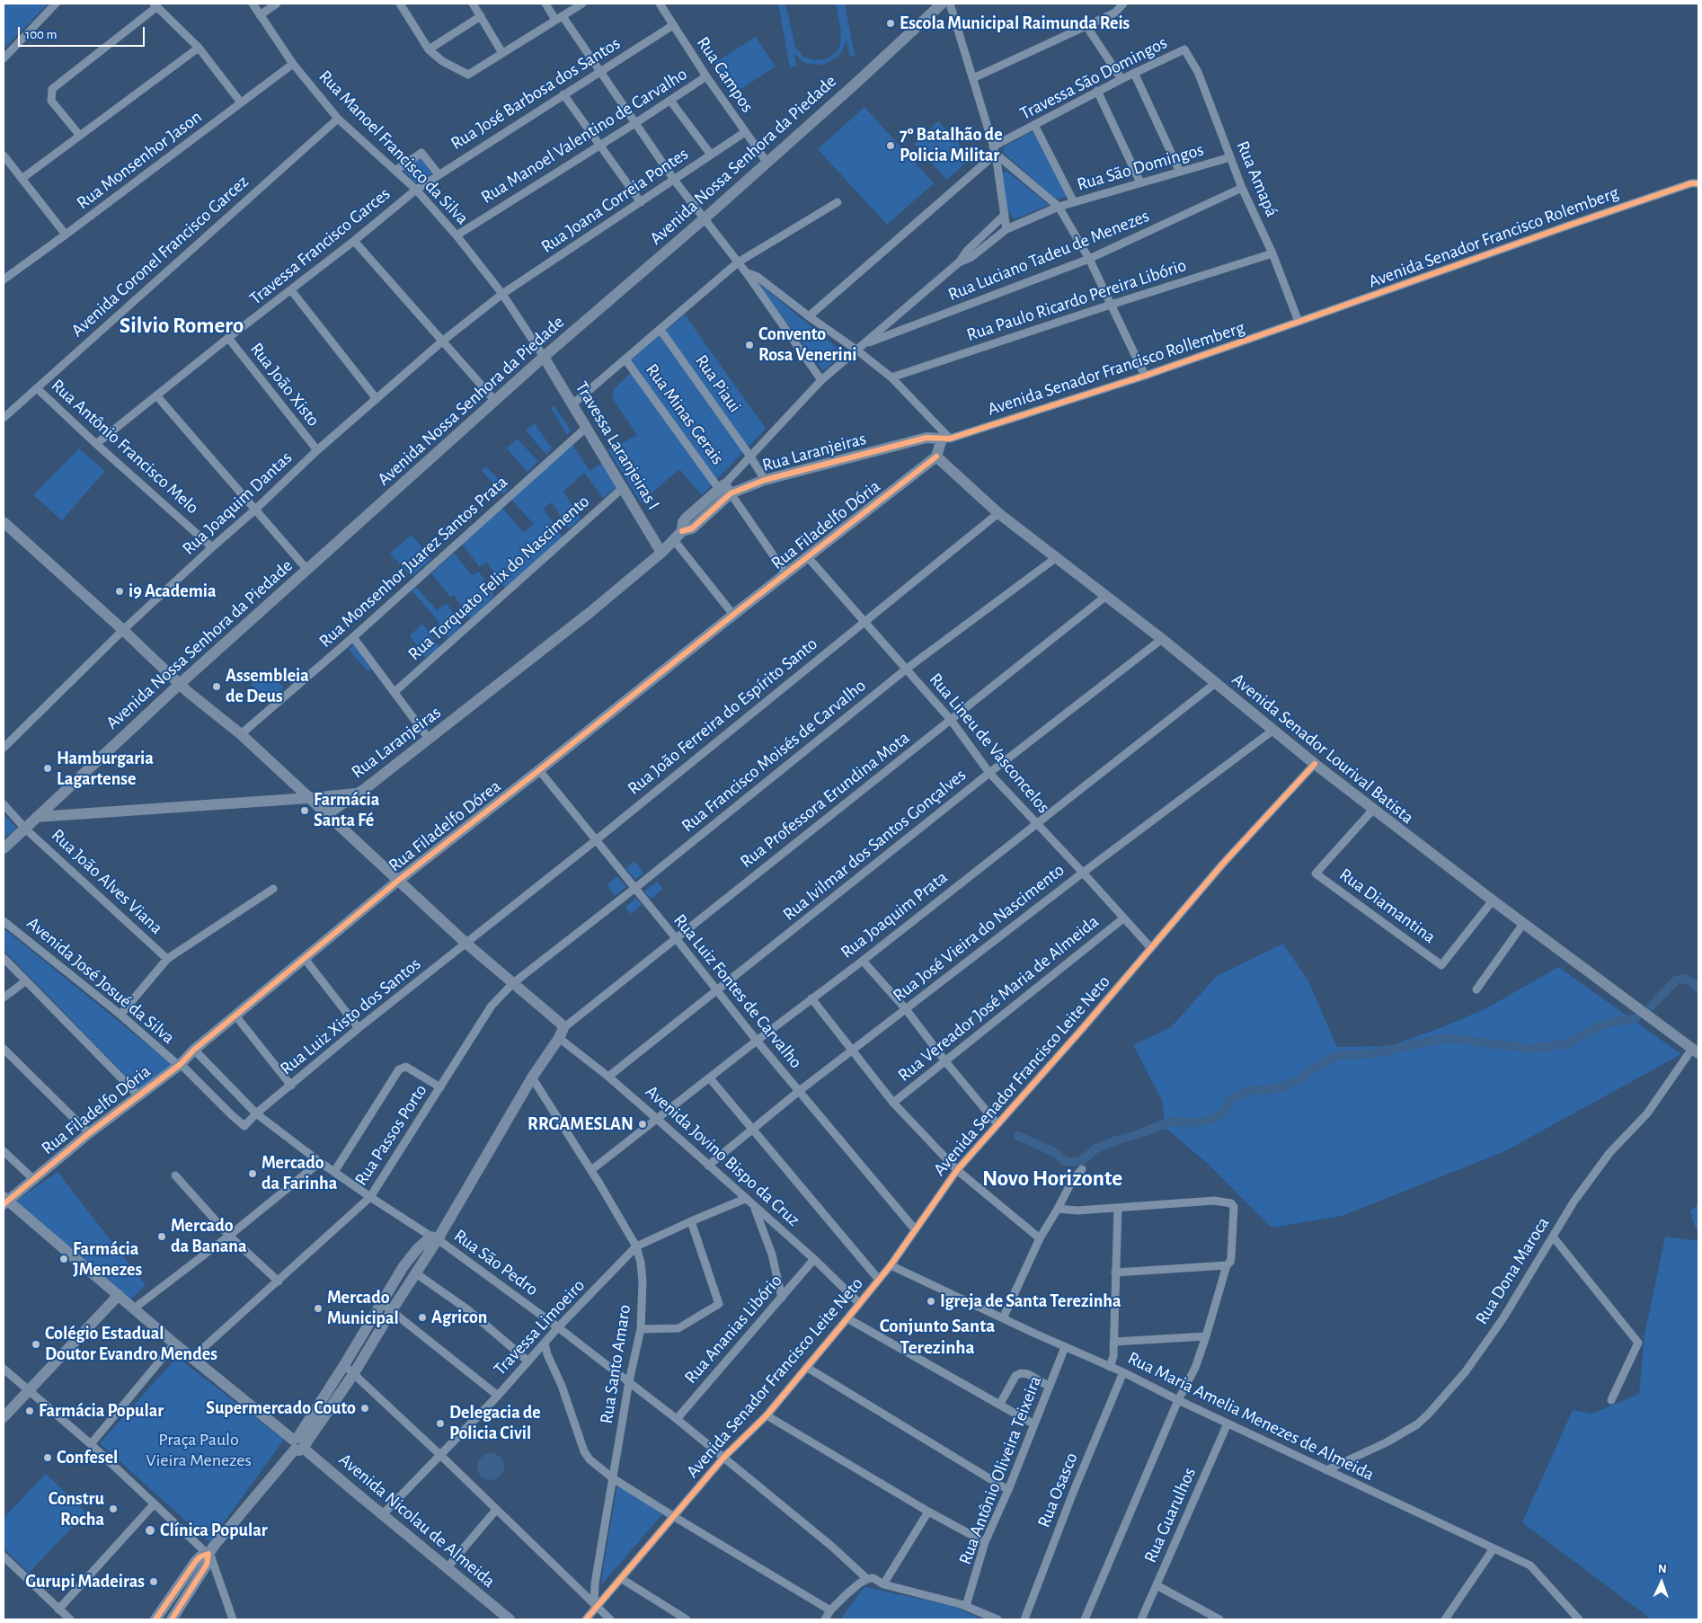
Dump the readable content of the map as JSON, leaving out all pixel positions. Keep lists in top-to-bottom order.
{
  "streets": {
    "street": [
      "Rua Campos",
      "Travessa São Domingos",
      "Rua José Barbosa dos Santos",
      "Rua Manoel Valentino de Carvalho",
      "Rua Manoel Francisco da Silva",
      "Rua Monsenhor Jason",
      "Avenida Nossa Senhora da Piedade",
      "Rua São Domingos",
      "Rua Amapá",
      "Rua Joana Correia Pontes",
      "Avenida Senador Francisco Rolemberg",
      "Travessa Francisco Garces",
      "Rua Luciano Tadeu de Menezes",
      "Avenida Coronel Francisco Garcez",
      "Rua Paulo Ricardo Pereira Libório",
      "Avenida Senador Francisco Rollemberg",
      "Rua Piaui",
      "Rua João Xisto",
      "Rua Minas Gerais",
      "Travessa Laranjeiras I",
      "Rua Antônio Francisco Melo",
      "Rua Laranjeiras",
      "Rua Joaquim Dantas",
      "Rua Filadelfo Dória",
      "Rua Monsenhor Juarez Santos Prata",
      "Rua Torquato Felix do Nascimento",
      "Rua João Ferreira do Espírito Santo",
      "Rua Lineu de Vasconcelos",
      "Avenida Senador Lourival Batista",
      "Rua Francisco Moisés de Carvalho",
      "Rua Professora Erundina Mota",
      "Rua Filadelfo Dórea",
      "Rua Ivilmar dos Santos Gonçalves",
      "Rua João Alves Viana",
      "Rua Diamantina",
      "Rua Joaquim Prata",
      "Rua José Vieira do Nascimento",
      "Avenida José Josué da Silva",
      "Rua Luiz Fontes de Carvalho",
      "Rua Vereador José Maria de Almeida",
      "Rua Luiz Xisto dos Santos",
      "Avenida Senador Francisco Leite Neto",
      "Rua Passos Porto",
      "Avenida Jovino Bispo da Cruz",
      "Rua São Pedro",
      "Rua Dona Maroca",
      "Travessa Limoeiro",
      "Rua Ananias Libório",
      "Rua Santo Amaro",
      "Rua Maria Amelia Menezes de Almeida",
      "Rua Antônio Oliveira Teixeira",
      "Rua Osasco",
      "Rua Guarulhos",
      "Avenida Nicolau de Almeida"
    ]
  },
  "crossings": [
    ["Rua Campos", "Rua José Barbosa dos Santos"],
    ["Rua Campos", "Rua Manoel Valentino de Carvalho"],
    ["Rua Campos", "Avenida Nossa Senhora da Piedade"],
    ["Rua Campos", "Rua Joana Correia Pontes"],
    ["Travessa São Domingos", "Rua Amapá"],
    ["Rua José Barbosa dos Santos", "Rua Manoel Francisco da Silva"],
    ["Rua José Barbosa dos Santos", "Travessa Francisco Garces"],
    ["Rua Manoel Valentino de Carvalho", "Rua Manoel Francisco da Silva"],
    ["Rua Manoel Francisco da Silva", "Rua Monsenhor Jason"],
    ["Rua Manoel Francisco da Silva", "Avenida Nossa Senhora da Piedade"],
    ["Rua Manoel Francisco da Silva", "Rua Joana Correia Pontes"],
    ["Rua Manoel Francisco da Silva", "Travessa Francisco Garces"],
    ["Rua Manoel Francisco da Silva", "Avenida Coronel Francisco Garcez"],
    ["Rua Manoel Francisco da Silva", "Travessa Laranjeiras I"],
    ["Rua Manoel Francisco da Silva", "Rua Joaquim Dantas"],
    ["Avenida Nossa Senhora da Piedade", "Travessa Laranjeiras I"],
    ["Avenida Nossa Senhora da Piedade", "Rua Laranjeiras"],
    ["Avenida Nossa Senhora da Piedade", "Rua João Alves Viana"],
    ["Avenida Nossa Senhora da Piedade", "Avenida Jovino Bispo da Cruz"],
    ["Rua São Domingos", "Rua Amapá"],
    ["Rua Amapá", "Avenida Senador Francisco Rolemberg"],
    ["Rua Amapá", "Rua Luciano Tadeu de Menezes"],
    ["Rua Amapá", "Rua Paulo Ricardo Pereira Libório"],
    ["Rua Amapá", "Avenida Senador Francisco Rollemberg"],
    ["Rua Joana Correia Pontes", "Rua Joaquim Dantas"],
    ["Avenida Senador Francisco Rolemberg", "Avenida Senador Francisco Rollemberg"],
    ["Travessa Francisco Garces", "Rua João Xisto"],
    ["Travessa Francisco Garces", "Rua Antônio Francisco Melo"],
    ["Avenida Coronel Francisco Garcez", "Rua Antônio Francisco Melo"],
    ["Avenida Senador Francisco Rollemberg", "Rua Laranjeiras"],
    ["Rua Piaui", "Rua Laranjeiras"],
    ["Rua João Xisto", "Rua Joaquim Dantas"],
    ["Rua Minas Gerais", "Rua Laranjeiras"],
    ["Travessa Laranjeiras I", "Rua Laranjeiras"],
    ["Travessa Laranjeiras I", "Rua Monsenhor Juarez Santos Prata"],
    ["Travessa Laranjeiras I", "Rua Torquato Felix do Nascimento"],
    ["Rua Antônio Francisco Melo", "Rua Joaquim Dantas"],
    ["Rua Laranjeiras", "Avenida Jovino Bispo da Cruz"],
    ["Rua Joaquim Dantas", "Avenida Jovino Bispo da Cruz"],
    ["Rua Filadelfo Dória", "Rua Lineu de Vasconcelos"],
    ["Rua Filadelfo Dória", "Avenida Senador Lourival Batista"],
    ["Rua Filadelfo Dória", "Rua Filadelfo Dórea"],
    ["Rua Filadelfo Dória", "Avenida José Josué da Silva"],
    ["Rua Monsenhor Juarez Santos Prata", "Avenida Jovino Bispo da Cruz"],
    ["Rua João Ferreira do Espírito Santo", "Rua Lineu de Vasconcelos"],
    ["Rua João Ferreira do Espírito Santo", "Avenida Senador Lourival Batista"],
    ["Rua João Ferreira do Espírito Santo", "Rua Luiz Fontes de Carvalho"],
    ["Rua João Ferreira do Espírito Santo", "Rua Luiz Xisto dos Santos"],
    ["Rua João Ferreira do Espírito Santo", "Avenida Jovino Bispo da Cruz"],
    ["Rua Lineu de Vasconcelos", "Rua Francisco Moisés de Carvalho"],
    ["Rua Lineu de Vasconcelos", "Rua Professora Erundina Mota"],
    ["Rua Lineu de Vasconcelos", "Rua Ivilmar dos Santos Gonçalves"],
    ["Rua Lineu de Vasconcelos", "Rua Joaquim Prata"],
    ["Rua Lineu de Vasconcelos", "Rua José Vieira do Nascimento"],
    ["Rua Lineu de Vasconcelos", "Rua Vereador José Maria de Almeida"],
    ["Rua Lineu de Vasconcelos", "Avenida Senador Francisco Leite Neto"],
    ["Avenida Senador Lourival Batista", "Rua Francisco Moisés de Carvalho"],
    ["Avenida Senador Lourival Batista", "Rua Professora Erundina Mota"],
    ["Avenida Senador Lourival Batista", "Rua Ivilmar dos Santos Gonçalves"],
    ["Avenida Senador Lourival Batista", "Rua Diamantina"],
    ["Avenida Senador Lourival Batista", "Rua Joaquim Prata"],
    ["Avenida Senador Lourival Batista", "Rua José Vieira do Nascimento"],
    ["Avenida Senador Lourival Batista", "Avenida Senador Francisco Leite Neto"],
    ["Avenida Senador Lourival Batista", "Rua Dona Maroca"],
    ["Rua Francisco Moisés de Carvalho", "Rua Luiz Fontes de Carvalho"],
    ["Rua Francisco Moisés de Carvalho", "Rua Passos Porto"],
    ["Rua Francisco Moisés de Carvalho", "Avenida Jovino Bispo da Cruz"],
    ["Rua Professora Erundina Mota", "Rua Luiz Fontes de Carvalho"],
    ["Rua Professora Erundina Mota", "Avenida Jovino Bispo da Cruz"],
    ["Rua Filadelfo Dórea", "Avenida José Josué da Silva"],
    ["Rua Filadelfo Dórea", "Rua Luiz Fontes de Carvalho"],
    ["Rua Filadelfo Dórea", "Avenida Jovino Bispo da Cruz"],
    ["Rua Filadelfo Dórea", "Rua São Pedro"],
    ["Rua Ivilmar dos Santos Gonçalves", "Rua Luiz Fontes de Carvalho"],
    ["Rua Ivilmar dos Santos Gonçalves", "Avenida Jovino Bispo da Cruz"],
    ["Rua Joaquim Prata", "Rua Luiz Fontes de Carvalho"],
    ["Rua Joaquim Prata", "Avenida Jovino Bispo da Cruz"],
    ["Rua Joaquim Prata", "Rua Santo Amaro"],
    ["Rua José Vieira do Nascimento", "Rua Luiz Fontes de Carvalho"],
    ["Rua José Vieira do Nascimento", "Avenida Jovino Bispo da Cruz"],
    ["Avenida José Josué da Silva", "Rua Luiz Xisto dos Santos"],
    ["Avenida José Josué da Silva", "Rua São Pedro"],
    ["Rua Luiz Fontes de Carvalho", "Avenida Senador Francisco Leite Neto"],
    ["Rua Luiz Xisto dos Santos", "Avenida Jovino Bispo da Cruz"],
    ["Rua Luiz Xisto dos Santos", "Rua São Pedro"],
    ["Avenida Senador Francisco Leite Neto", "Avenida Jovino Bispo da Cruz"],
    ["Avenida Senador Francisco Leite Neto", "Rua São Pedro"],
    ["Avenida Senador Francisco Leite Neto", "Rua Santo Amaro"],
    ["Avenida Senador Francisco Leite Neto", "Rua Maria Amelia Menezes de Almeida"],
    ["Rua Passos Porto", "Avenida Jovino Bispo da Cruz"],
    ["Rua Passos Porto", "Rua São Pedro"],
    ["Avenida Jovino Bispo da Cruz", "Travessa Limoeiro"],
    ["Avenida Jovino Bispo da Cruz", "Rua Ananias Libório"],
    ["Rua São Pedro", "Travessa Limoeiro"],
    ["Rua São Pedro", "Rua Ananias Libório"],
    ["Rua São Pedro", "Rua Santo Amaro"],
    ["Rua Dona Maroca", "Rua Maria Amelia Menezes de Almeida"],
    ["Travessa Limoeiro", "Rua Santo Amaro"],
    ["Travessa Limoeiro", "Avenida Nicolau de Almeida"],
    ["Rua Maria Amelia Menezes de Almeida", "Rua Antônio Oliveira Teixeira"],
    ["Rua Maria Amelia Menezes de Almeida", "Rua Osasco"],
    ["Rua Maria Amelia Menezes de Almeida", "Rua Guarulhos"]
  ],
  "districts": ["Silvio Romero", "Novo Horizonte", "Conjunto Santa Terezinha"],
  "parks": ["Praça Paulo Vieira Menezes"],
  "places": [
    "Escola Municipal Raimunda Reis",
    "7º Batalhão de Policia Militar",
    "Convento Rosa Venerini",
    "i9 Academia",
    "Assembleia de Deus",
    "Hamburgaria Lagartense",
    "Farmácia Santa Fé",
    "RRGAMESLAN",
    "Mercado da Farinha",
    "Mercado da Banana",
    "Farmácia JMenezes",
    "Igreja de Santa Terezinha",
    "Mercado Municipal",
    "Agricon",
    "Colégio Estadual Doutor Evandro Mendes",
    "Supermercado Couto",
    "Farmácia Popular",
    "Delegacia de Policia Civil",
    "Confesel",
    "Constru Rocha",
    "Clínica Popular",
    "Gurupi Madeiras"
  ],
  "scale_bar": "100 m",
  "north": "top"
}
